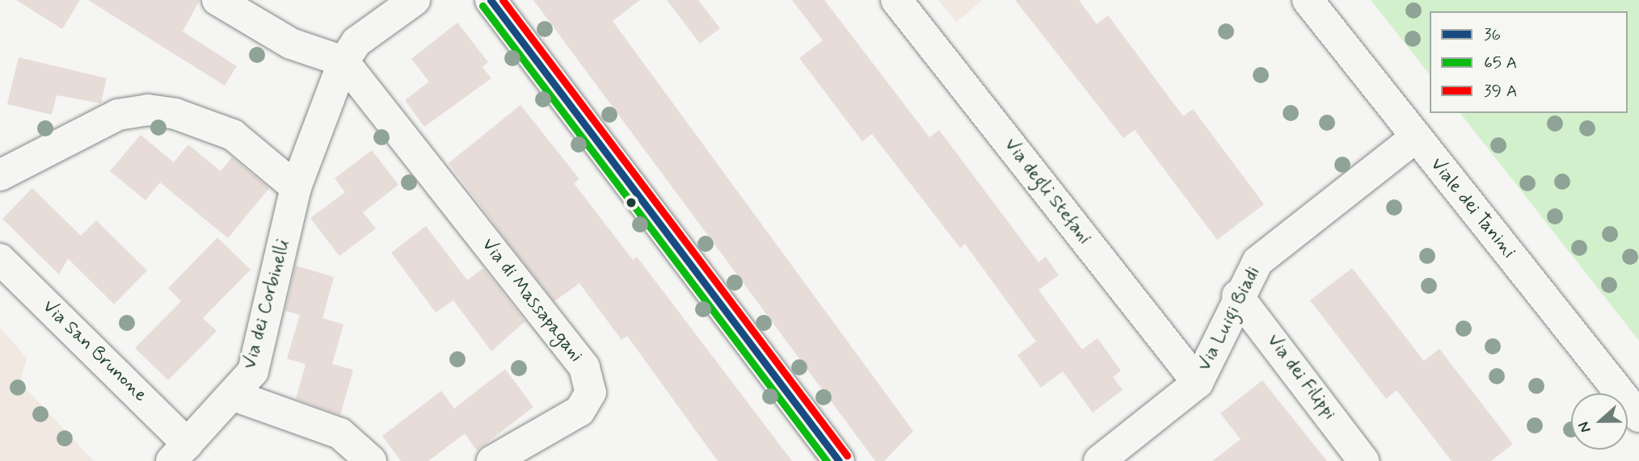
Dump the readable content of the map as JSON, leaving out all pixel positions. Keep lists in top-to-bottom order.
{
  "streets": {
    "street": [
      "Via degli Stefani",
      "Viale dei Tanini",
      "Via di Massapagani",
      "Via dei Corbinelli",
      "Via Luigi Biadi",
      "Via San Brunone",
      "Via dei Filippi"
    ]
  },
  "crossings": [
    ["Via degli Stefani", "Via Luigi Biadi"],
    ["Viale dei Tanini", "Via Luigi Biadi"],
    ["Via di Massapagani", "Via dei Corbinelli"],
    ["Via dei Corbinelli", "Via San Brunone"],
    ["Via Luigi Biadi", "Via dei Filippi"]
  ],
  "lines": ["transit line 36"],
  "legend": ["36", "65 A", "39 A"],
  "north": "left"
}
